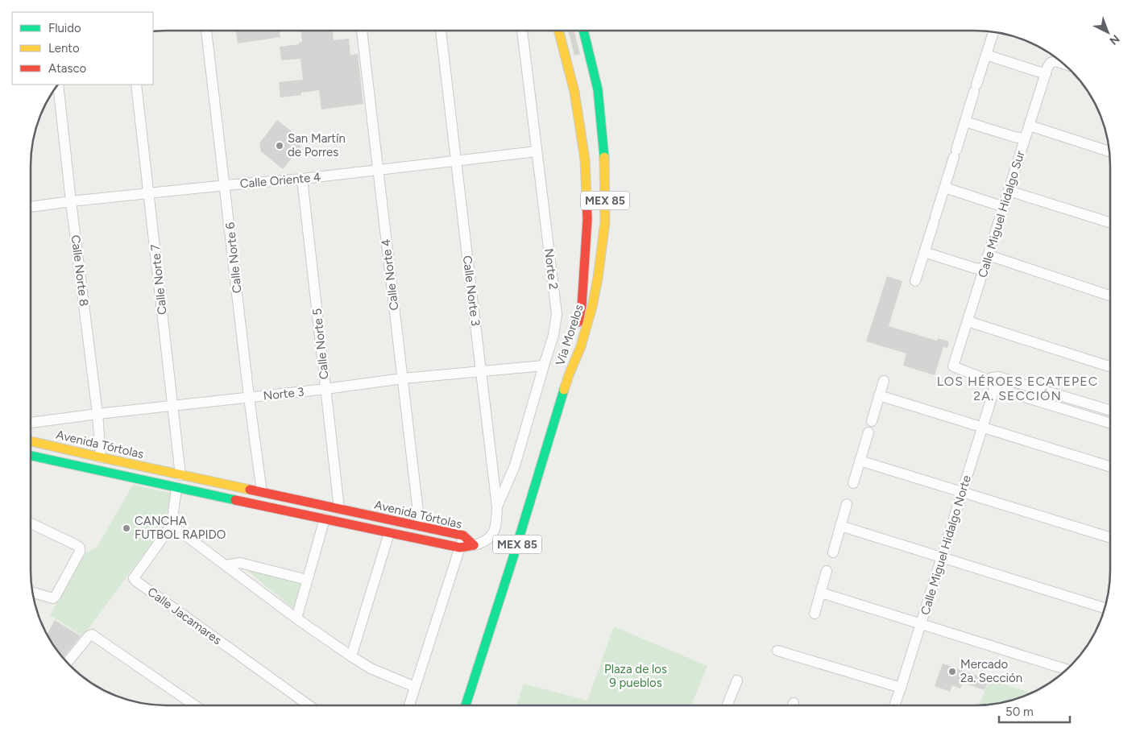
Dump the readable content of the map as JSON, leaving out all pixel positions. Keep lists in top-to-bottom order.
{
  "streets": {
    "main road": ["MEX 85", "Vía Morelos", "Avenida Tórtolas"],
    "street": [
      "Calle Oriente 4",
      "Calle Miguel Hidalgo Sur",
      "Calle Norte 6",
      "Norte 2",
      "Calle Norte 8",
      "Calle Norte 4",
      "Calle Norte 7",
      "Calle Norte 3",
      "Calle Norte 5",
      "Norte 3",
      "Calle Miguel Hidalgo Norte",
      "Calle Jacamares"
    ]
  },
  "crossings": [
    ["Calle Oriente 4", "Calle Norte 6"],
    ["Calle Oriente 4", "Norte 2"],
    ["Calle Oriente 4", "Calle Norte 8"],
    ["Calle Oriente 4", "Calle Norte 4"],
    ["Calle Oriente 4", "Calle Norte 7"],
    ["Calle Oriente 4", "Calle Norte 3"],
    ["Calle Oriente 4", "Calle Norte 5"],
    ["MEX 85", "Vía Morelos"],
    ["Calle Norte 6", "Norte 3"],
    ["Calle Norte 6", "Avenida Tórtolas"],
    ["Norte 2", "Calle Norte 3"],
    ["Norte 2", "Norte 3"],
    ["Calle Norte 8", "Norte 3"],
    ["Calle Norte 8", "Avenida Tórtolas"],
    ["Calle Norte 4", "Norte 3"],
    ["Calle Norte 4", "Avenida Tórtolas"],
    ["Calle Norte 7", "Norte 3"],
    ["Calle Norte 7", "Avenida Tórtolas"],
    ["Calle Norte 3", "Norte 3"],
    ["Calle Norte 3", "Avenida Tórtolas"],
    ["Calle Norte 5", "Norte 3"],
    ["Calle Norte 5", "Avenida Tórtolas"],
    ["Avenida Tórtolas", "Calle Jacamares"]
  ],
  "districts": ["LOS HÉROES ECATEPEC 2A. SECCIÓN"],
  "parks": ["Plaza de los 9 pueblos"],
  "places": ["San Martín de Porres", "CANCHA FUTBOL RAPIDO", "Mercado 2a. Sección"],
  "legend": ["Fluido", "Lento", "Atasco"],
  "scale_bar": "50 m",
  "north": "bottom right"
}
